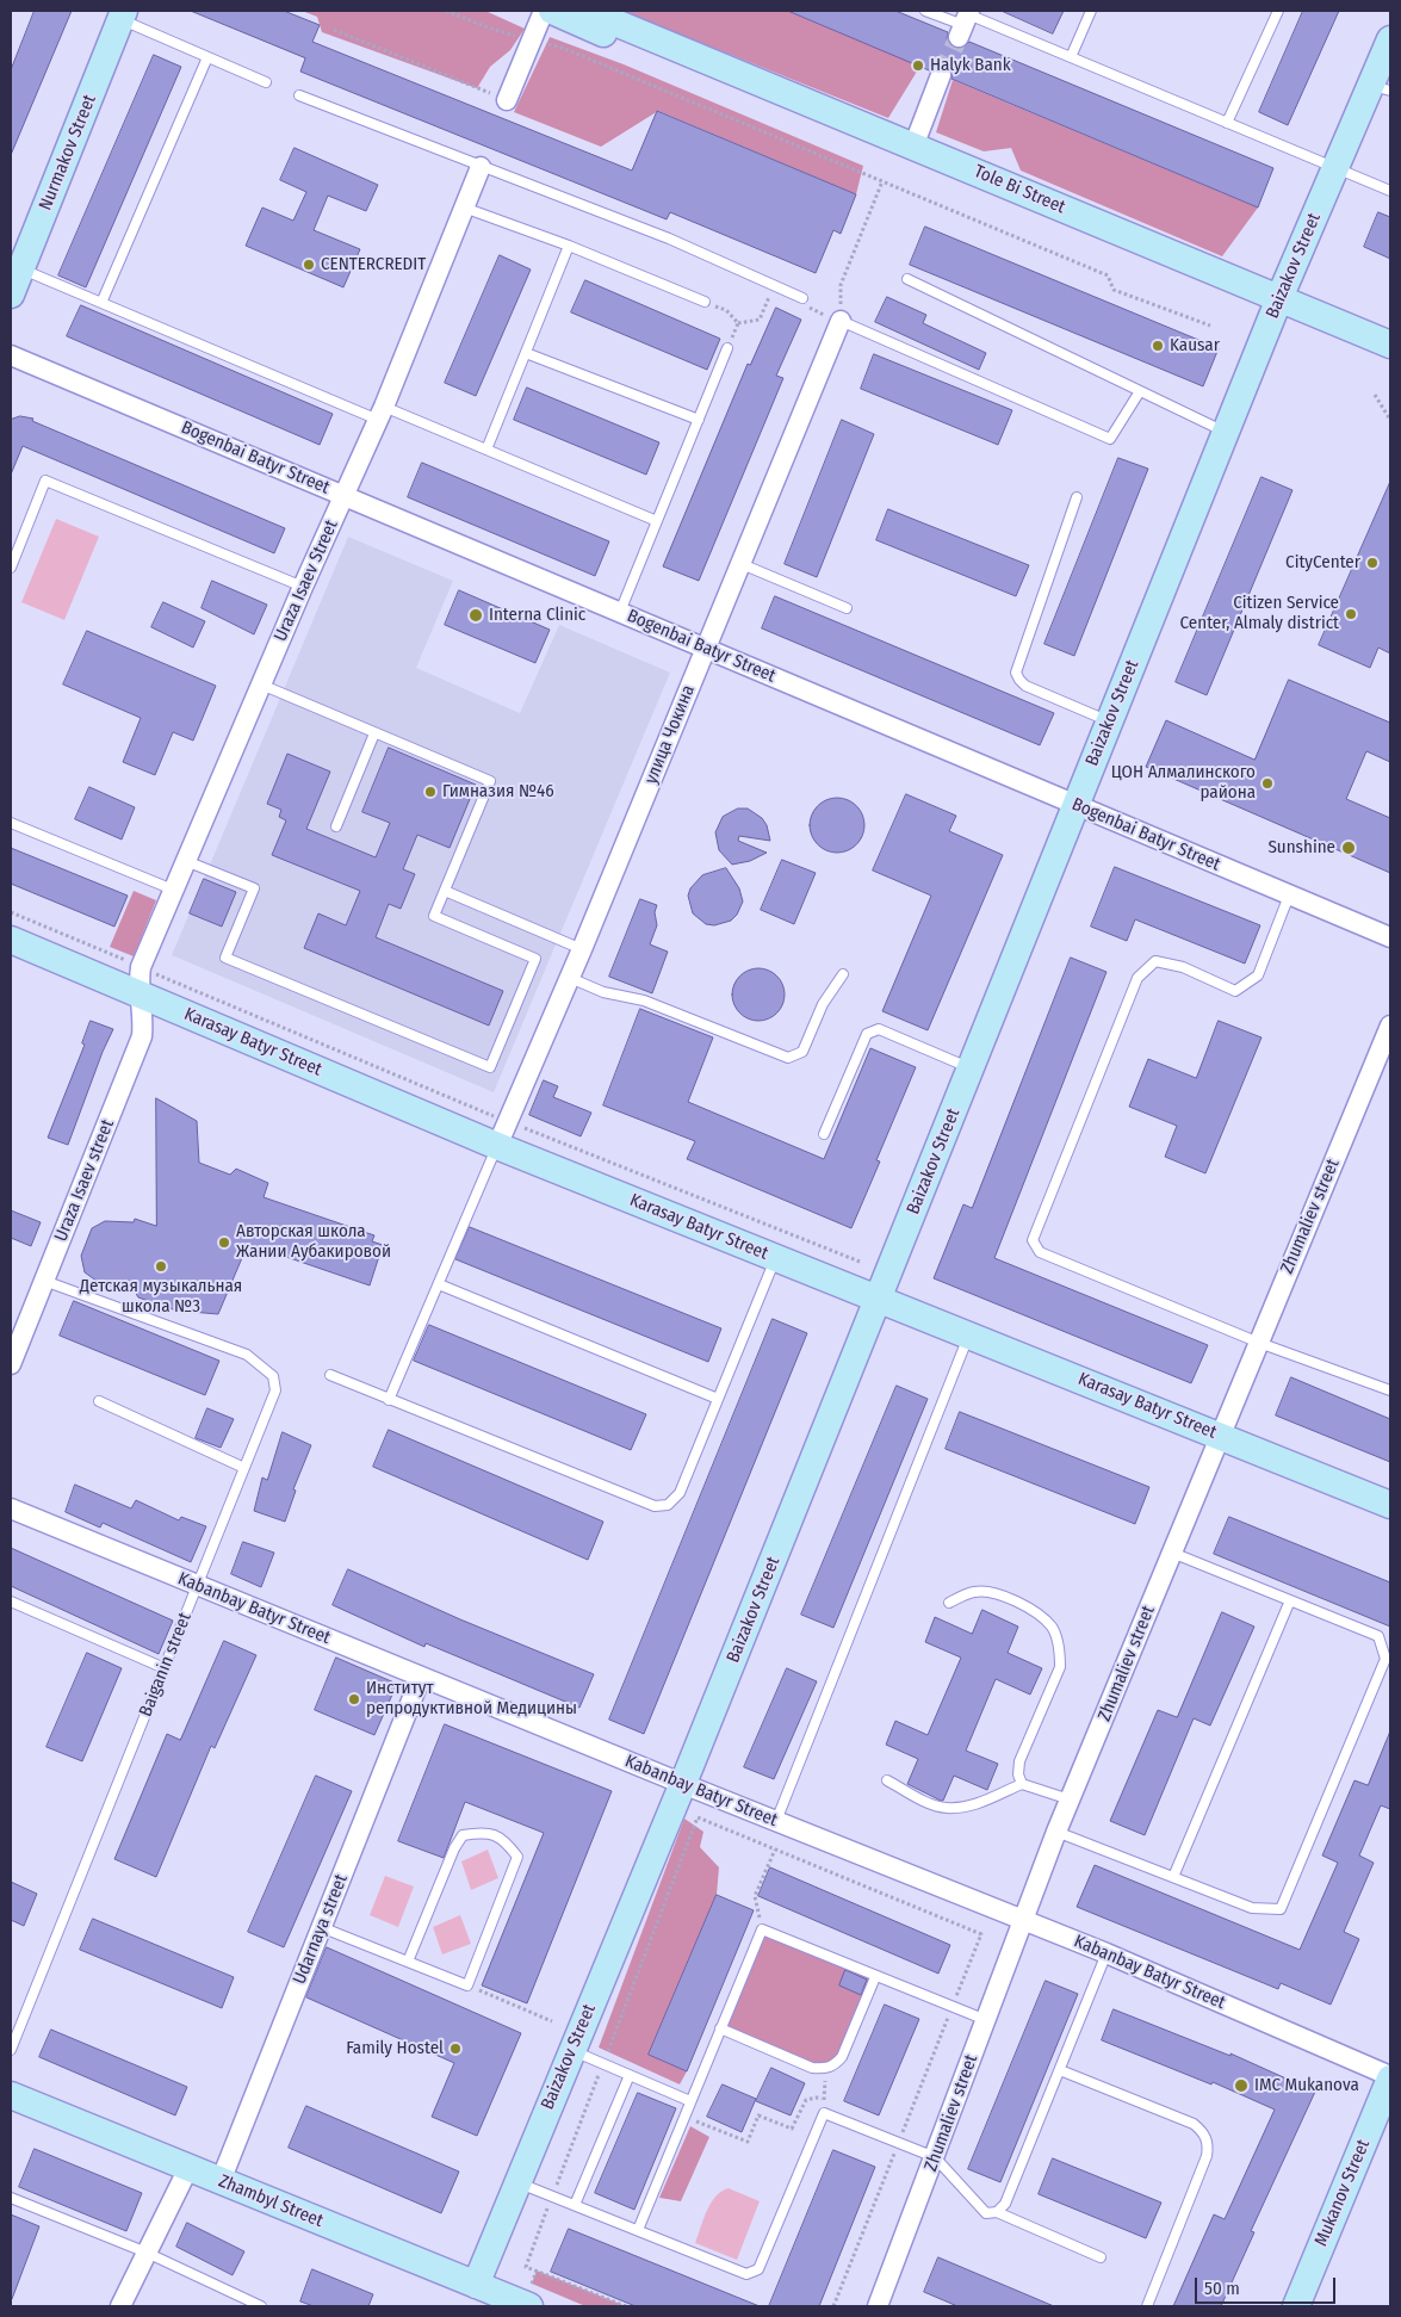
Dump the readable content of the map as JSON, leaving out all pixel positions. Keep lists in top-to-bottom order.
{
  "streets": {
    "street": [
      "Nurmakov Street",
      "Tole Bi Street",
      "Baizakov Street",
      "Bogenbai Batyr Street",
      "Uraza Isaev Street",
      "улица Чокина",
      "Karasay Batyr Street",
      "Uraza Isaev street",
      "Zhumaliev street",
      "Kabanbay Batyr Street",
      "Udarnaya street",
      "Mukanov Street",
      "Zhambyl Street"
    ],
    "lane": ["Baiganin street"]
  },
  "crossings": [
    ["Tole Bi Street", "Baizakov Street"],
    ["Baizakov Street", "Bogenbai Batyr Street"],
    ["Baizakov Street", "Karasay Batyr Street"],
    ["Baizakov Street", "Kabanbay Batyr Street"],
    ["Baizakov Street", "Zhambyl Street"],
    ["Bogenbai Batyr Street", "Uraza Isaev Street"],
    ["Bogenbai Batyr Street", "улица Чокина"],
    ["Uraza Isaev Street", "Karasay Batyr Street"],
    ["Uraza Isaev Street", "Uraza Isaev street"],
    ["улица Чокина", "Karasay Batyr Street"],
    ["Karasay Batyr Street", "Uraza Isaev street"],
    ["Karasay Batyr Street", "Zhumaliev street"],
    ["Uraza Isaev street", "Baiganin street"],
    ["Zhumaliev street", "Kabanbay Batyr Street"],
    ["Kabanbay Batyr Street", "Baiganin street"],
    ["Kabanbay Batyr Street", "Udarnaya street"],
    ["Kabanbay Batyr Street", "Mukanov Street"],
    ["Udarnaya street", "Zhambyl Street"]
  ],
  "places": [
    "Halyk Bank",
    "CENTERCREDIT",
    "Kausar",
    "CityCenter",
    "Citizen Service Center, Almaly district",
    "Interna Clinic",
    "ЦОН Алмалинского района",
    "Гимназия №46",
    "Sunshine",
    "Авторская школа Жании Аубакировой",
    "Детская музыкальная школа №3",
    "Институт репродуктивной Медицины",
    "Family Hostel",
    "IMC Mukanova"
  ],
  "scale_bar": "50 m"
}
